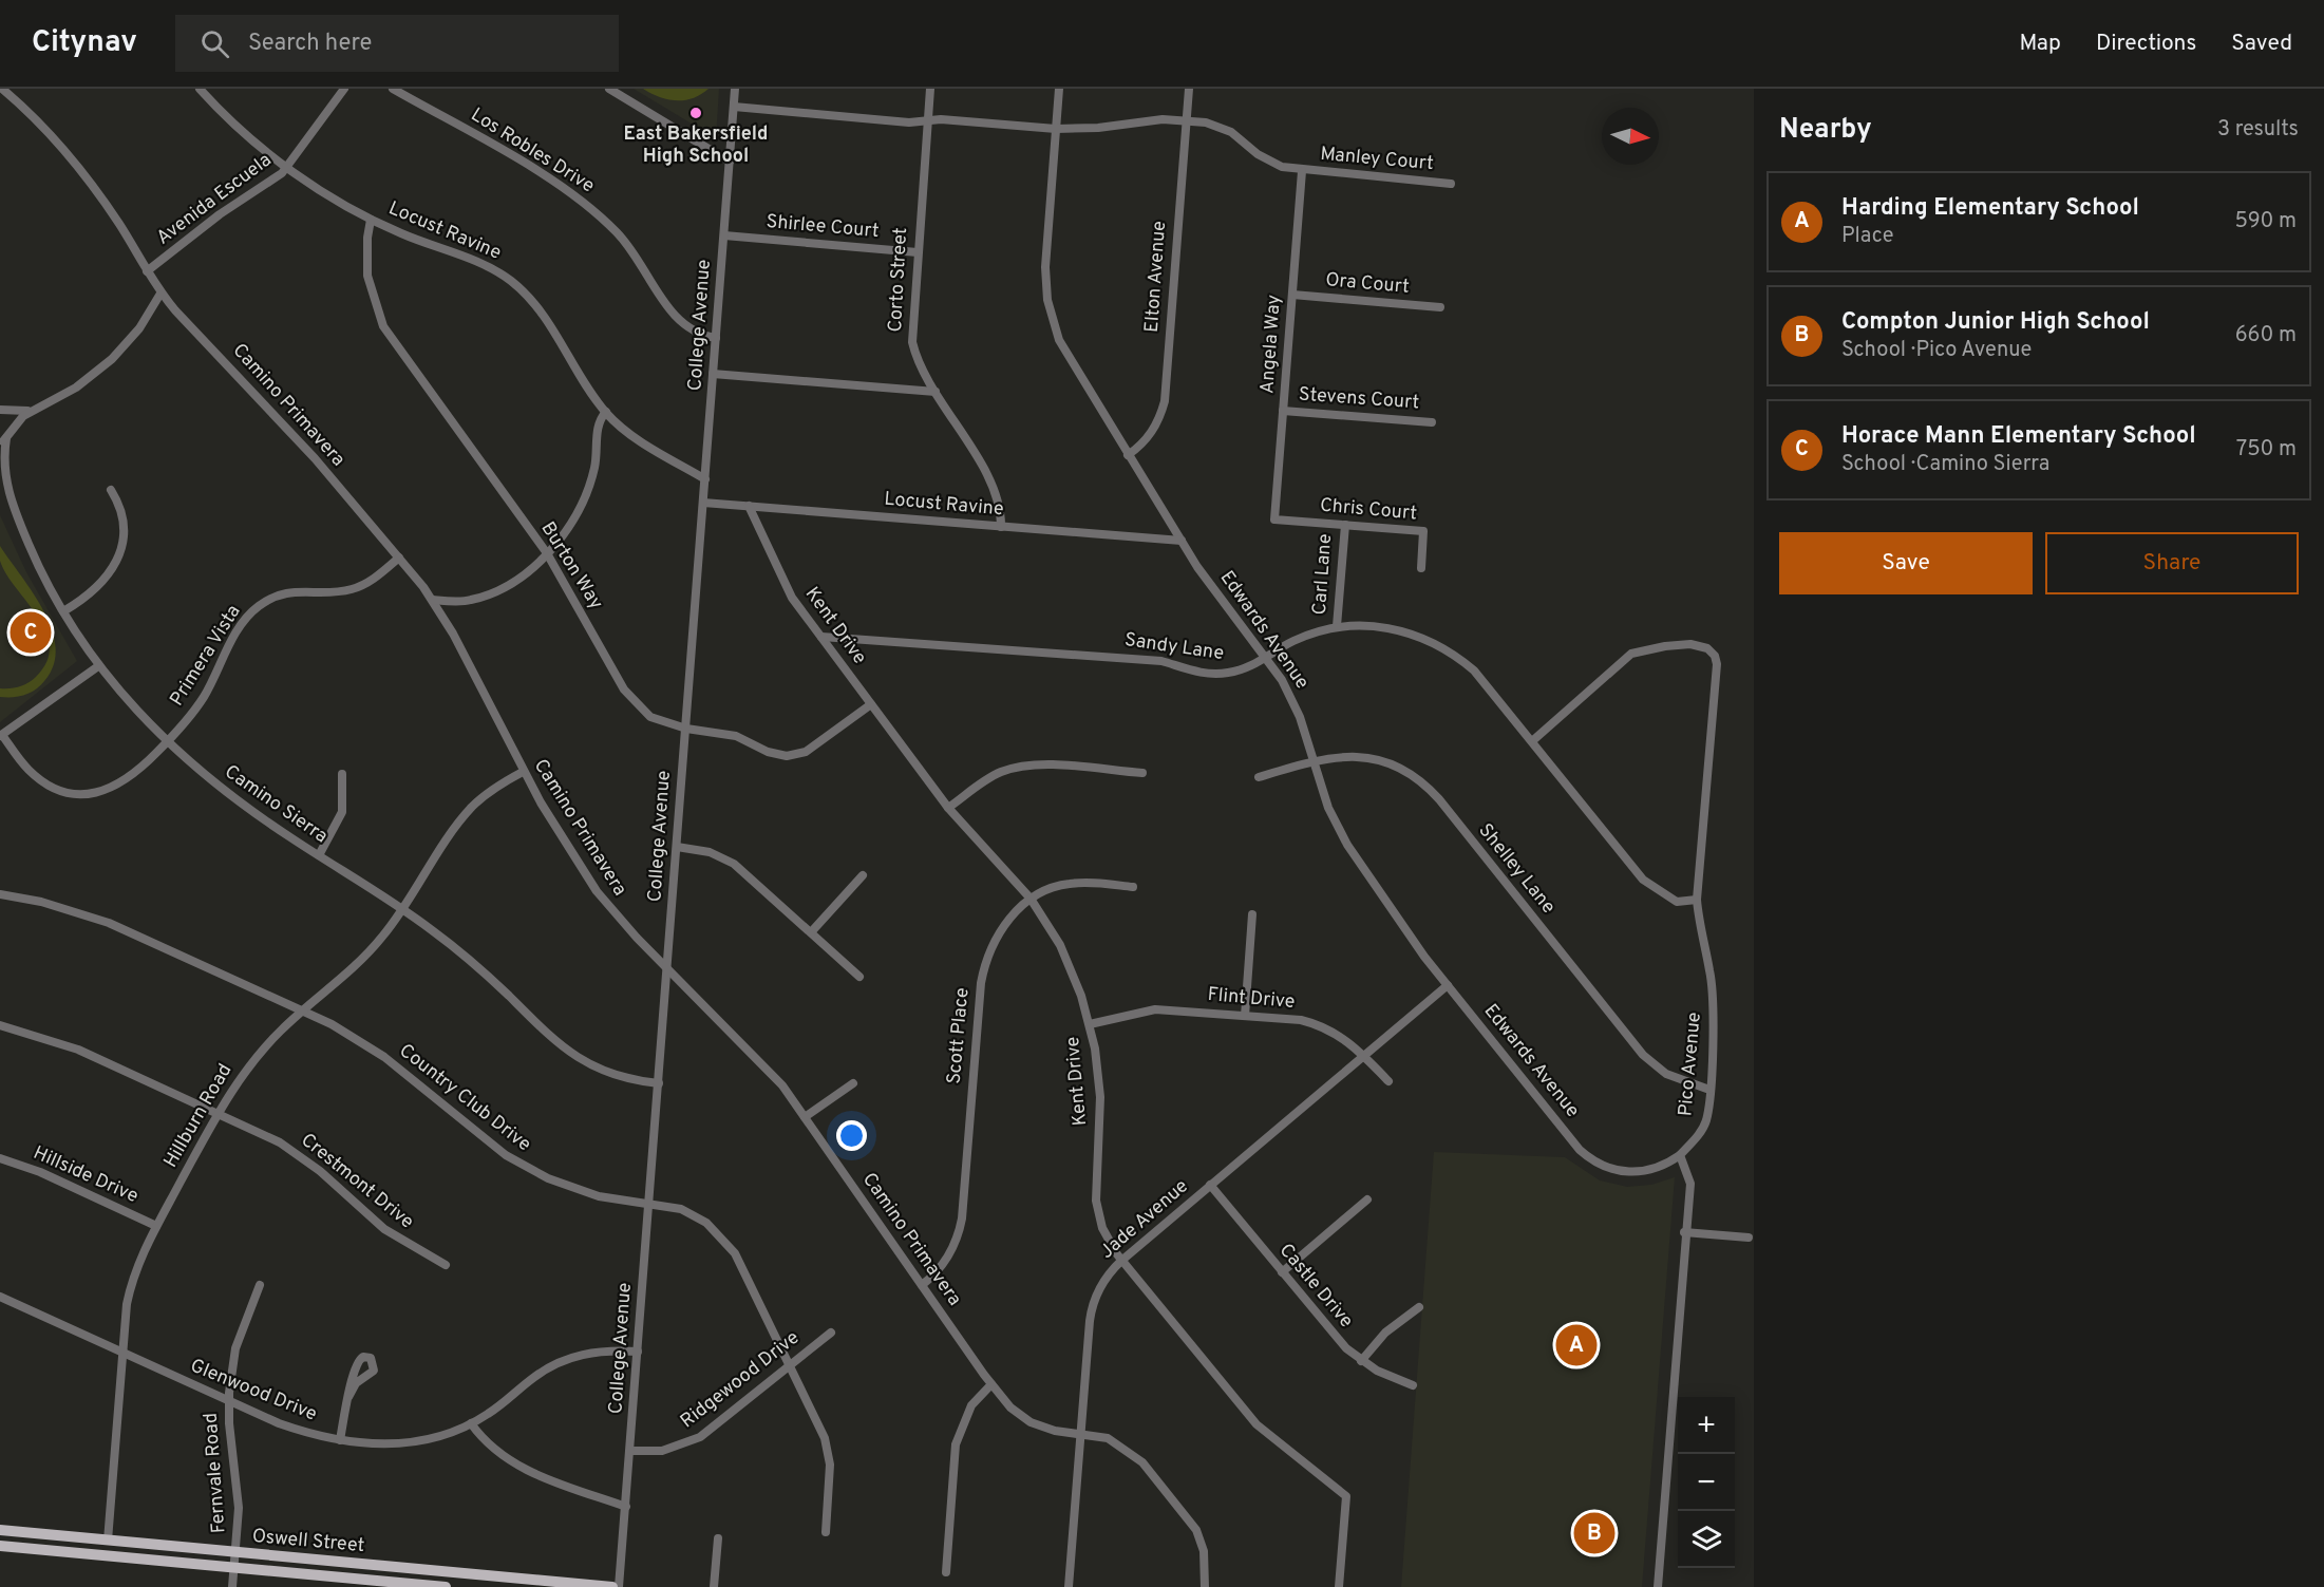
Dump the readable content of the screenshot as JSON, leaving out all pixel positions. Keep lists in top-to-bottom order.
{
  "streets": {
    "main road": ["Oswell Street"],
    "street": [
      "Los Robles Drive",
      "Manley Court",
      "Avenida Escuela",
      "Shirlee Court",
      "Locust Ravine",
      "Elton Avenue",
      "Corto Street",
      "Ora Court",
      "College Avenue",
      "Angela Way",
      "Stevens Court",
      "Camino Primavera",
      "Chris Court",
      "Burton Way",
      "Carl Lane",
      "Kent Drive",
      "Edwards Avenue",
      "Sandy Lane",
      "Primera Vista",
      "Camino Sierra",
      "Shelley Lane",
      "Flint Drive",
      "Scott Place",
      "Pico Avenue",
      "Country Club Drive",
      "Hillburn Road",
      "Hillside Drive",
      "Crestmont Drive",
      "Jade Avenue",
      "Castle Drive",
      "Ridgewood Drive",
      "Glenwood Drive",
      "Fernvale Road"
    ]
  },
  "crossings": [
    ["Los Robles Drive", "College Avenue"],
    ["Manley Court", "Elton Avenue"],
    ["Manley Court", "Corto Street"],
    ["Manley Court", "College Avenue"],
    ["Manley Court", "Angela Way"],
    ["Manley Court", "Edwards Avenue"],
    ["Avenida Escuela", "Locust Ravine"],
    ["Avenida Escuela", "Camino Primavera"],
    ["Shirlee Court", "Corto Street"],
    ["Shirlee Court", "College Avenue"],
    ["Locust Ravine", "Corto Street"],
    ["Locust Ravine", "College Avenue"],
    ["Locust Ravine", "Burton Way"],
    ["Locust Ravine", "Kent Drive"],
    ["Locust Ravine", "Edwards Avenue"],
    ["Elton Avenue", "Edwards Avenue"],
    ["Ora Court", "Angela Way"],
    ["College Avenue", "Camino Primavera"],
    ["College Avenue", "Burton Way"],
    ["College Avenue", "Camino Sierra"],
    ["College Avenue", "Country Club Drive"],
    ["College Avenue", "Ridgewood Drive"],
    ["College Avenue", "Glenwood Drive"],
    ["Angela Way", "Stevens Court"],
    ["Angela Way", "Chris Court"],
    ["Camino Primavera", "Primera Vista"],
    ["Camino Primavera", "Scott Place"],
    ["Camino Primavera", "Hillburn Road"],
    ["Camino Primavera", "Jade Avenue"],
    ["Chris Court", "Carl Lane"],
    ["Burton Way", "Kent Drive"],
    ["Carl Lane", "Sandy Lane"],
    ["Kent Drive", "Sandy Lane"],
    ["Kent Drive", "Flint Drive"],
    ["Kent Drive", "Scott Place"],
    ["Kent Drive", "Jade Avenue"],
    ["Edwards Avenue", "Sandy Lane"],
    ["Edwards Avenue", "Shelley Lane"],
    ["Edwards Avenue", "Pico Avenue"],
    ["Edwards Avenue", "Jade Avenue"],
    ["Sandy Lane", "Pico Avenue"],
    ["Primera Vista", "Camino Sierra"],
    ["Camino Sierra", "Hillburn Road"],
    ["Shelley Lane", "Pico Avenue"],
    ["Flint Drive", "Jade Avenue"],
    ["Country Club Drive", "Hillburn Road"],
    ["Country Club Drive", "Ridgewood Drive"],
    ["Hillburn Road", "Hillside Drive"],
    ["Hillburn Road", "Crestmont Drive"],
    ["Hillburn Road", "Glenwood Drive"],
    ["Hillburn Road", "Oswell Street"],
    ["Jade Avenue", "Castle Drive"],
    ["Glenwood Drive", "Fernvale Road"],
    ["Fernvale Road", "Oswell Street"]
  ],
  "places": ["East Bakersfield High School"],
  "north": "right",
  "page": {
    "header": "Citynav",
    "search": "Search here",
    "nav": ["Map", "Directions", "Saved"],
    "heading": ["Nearby", "3 results"],
    "list": [
      {
        "mark": "A",
        "name": "Harding Elementary School",
        "note": "Place",
        "value": "590 m"
      },
      {
        "mark": "B",
        "name": "Compton Junior High School",
        "note": "School · Pico Avenue",
        "value": "660 m"
      },
      {
        "mark": "C",
        "name": "Horace Mann Elementary School",
        "note": "School · Camino Sierra",
        "value": "750 m"
      }
    ],
    "buttons": ["Save", "Share"],
    "pins": ["C", "A", "B"],
    "map_buttons": ["+", "−"]
  }
}
